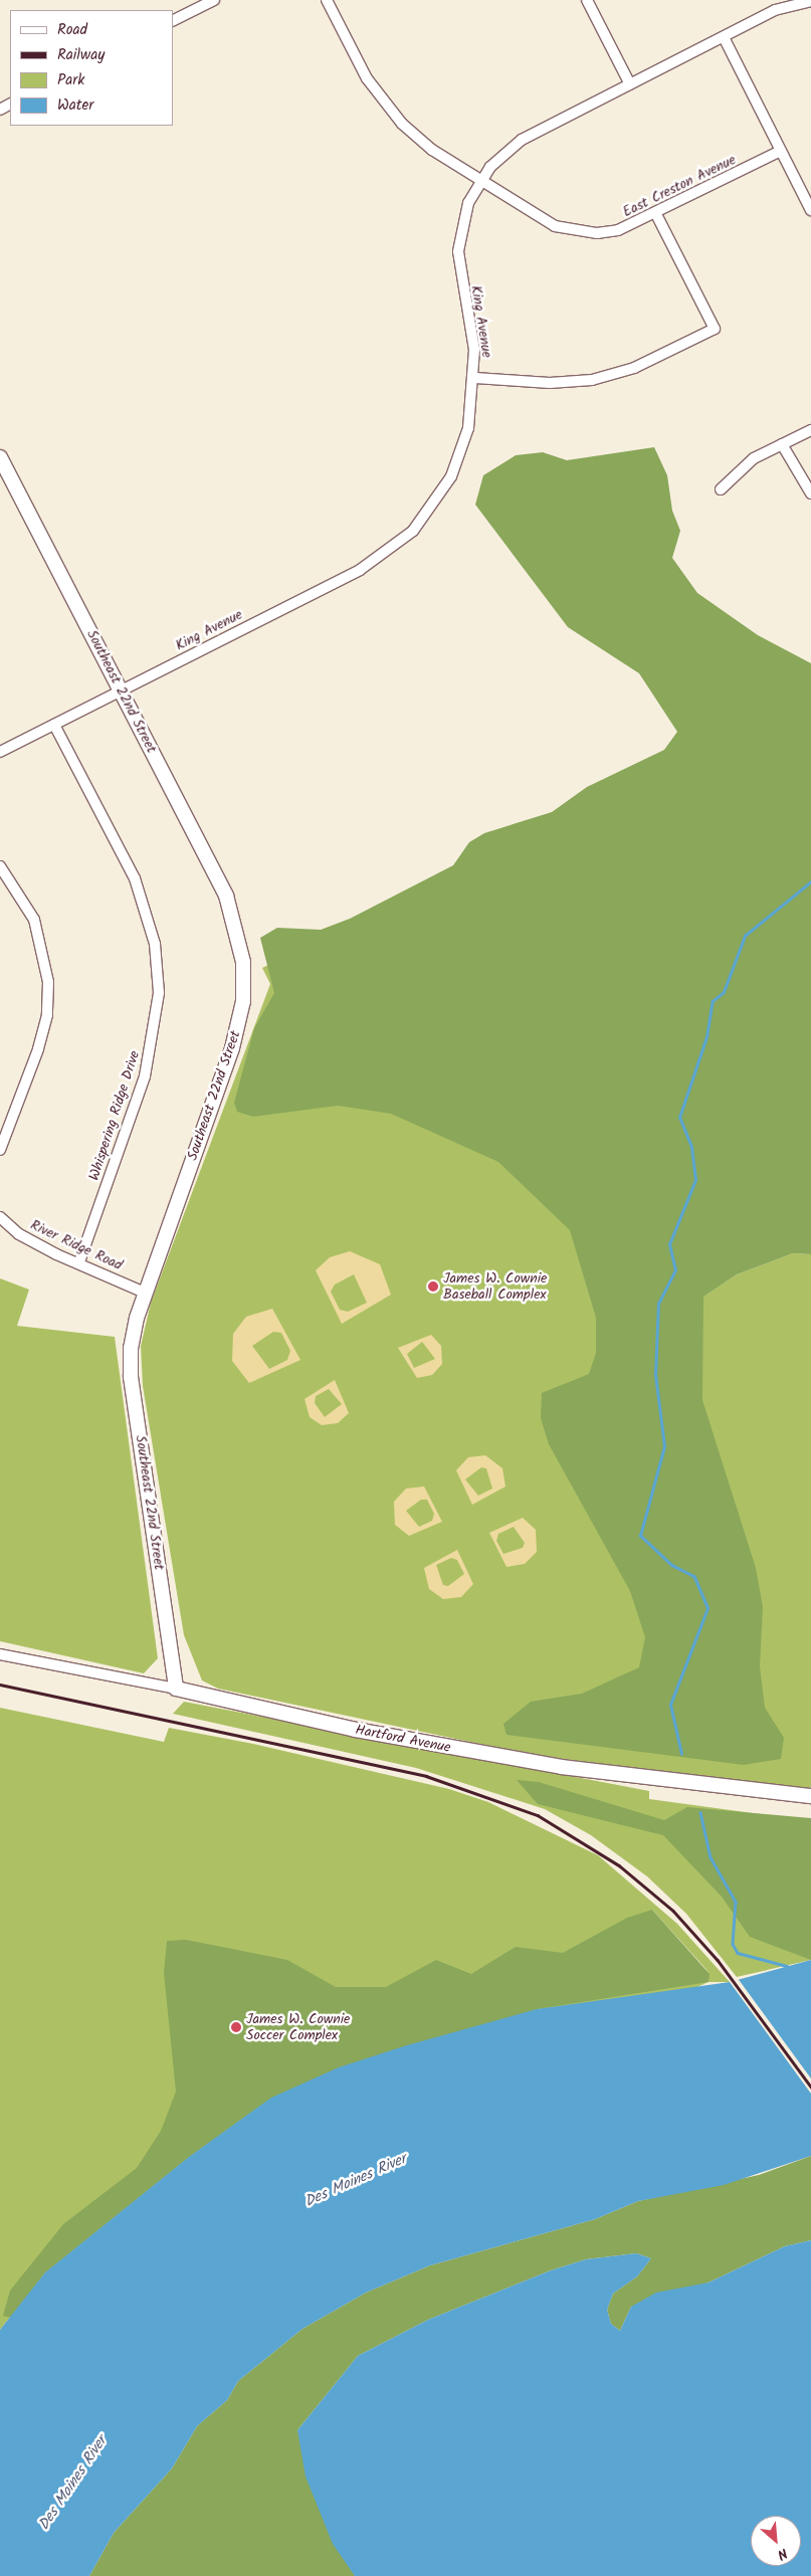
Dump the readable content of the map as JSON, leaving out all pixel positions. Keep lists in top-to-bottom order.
{
  "streets": {
    "street": [
      "East Creston Avenue",
      "King Avenue",
      "Southeast 22nd Street",
      "Whispering Ridge Drive",
      "River Ridge Road",
      "Hartford Avenue"
    ]
  },
  "crossings": [
    ["East Creston Avenue", "King Avenue"],
    ["King Avenue", "Southeast 22nd Street"],
    ["King Avenue", "Whispering Ridge Drive"],
    ["Southeast 22nd Street", "River Ridge Road"],
    ["Southeast 22nd Street", "Hartford Avenue"],
    ["Whispering Ridge Drive", "River Ridge Road"]
  ],
  "water": ["Des Moines River"],
  "places": ["James W. Cownie Baseball Complex", "James W. Cownie Soccer Complex"],
  "legend": [
    "Road",
    "Railway",
    "Park",
    "Water"
  ],
  "north": "bottom right"
}
